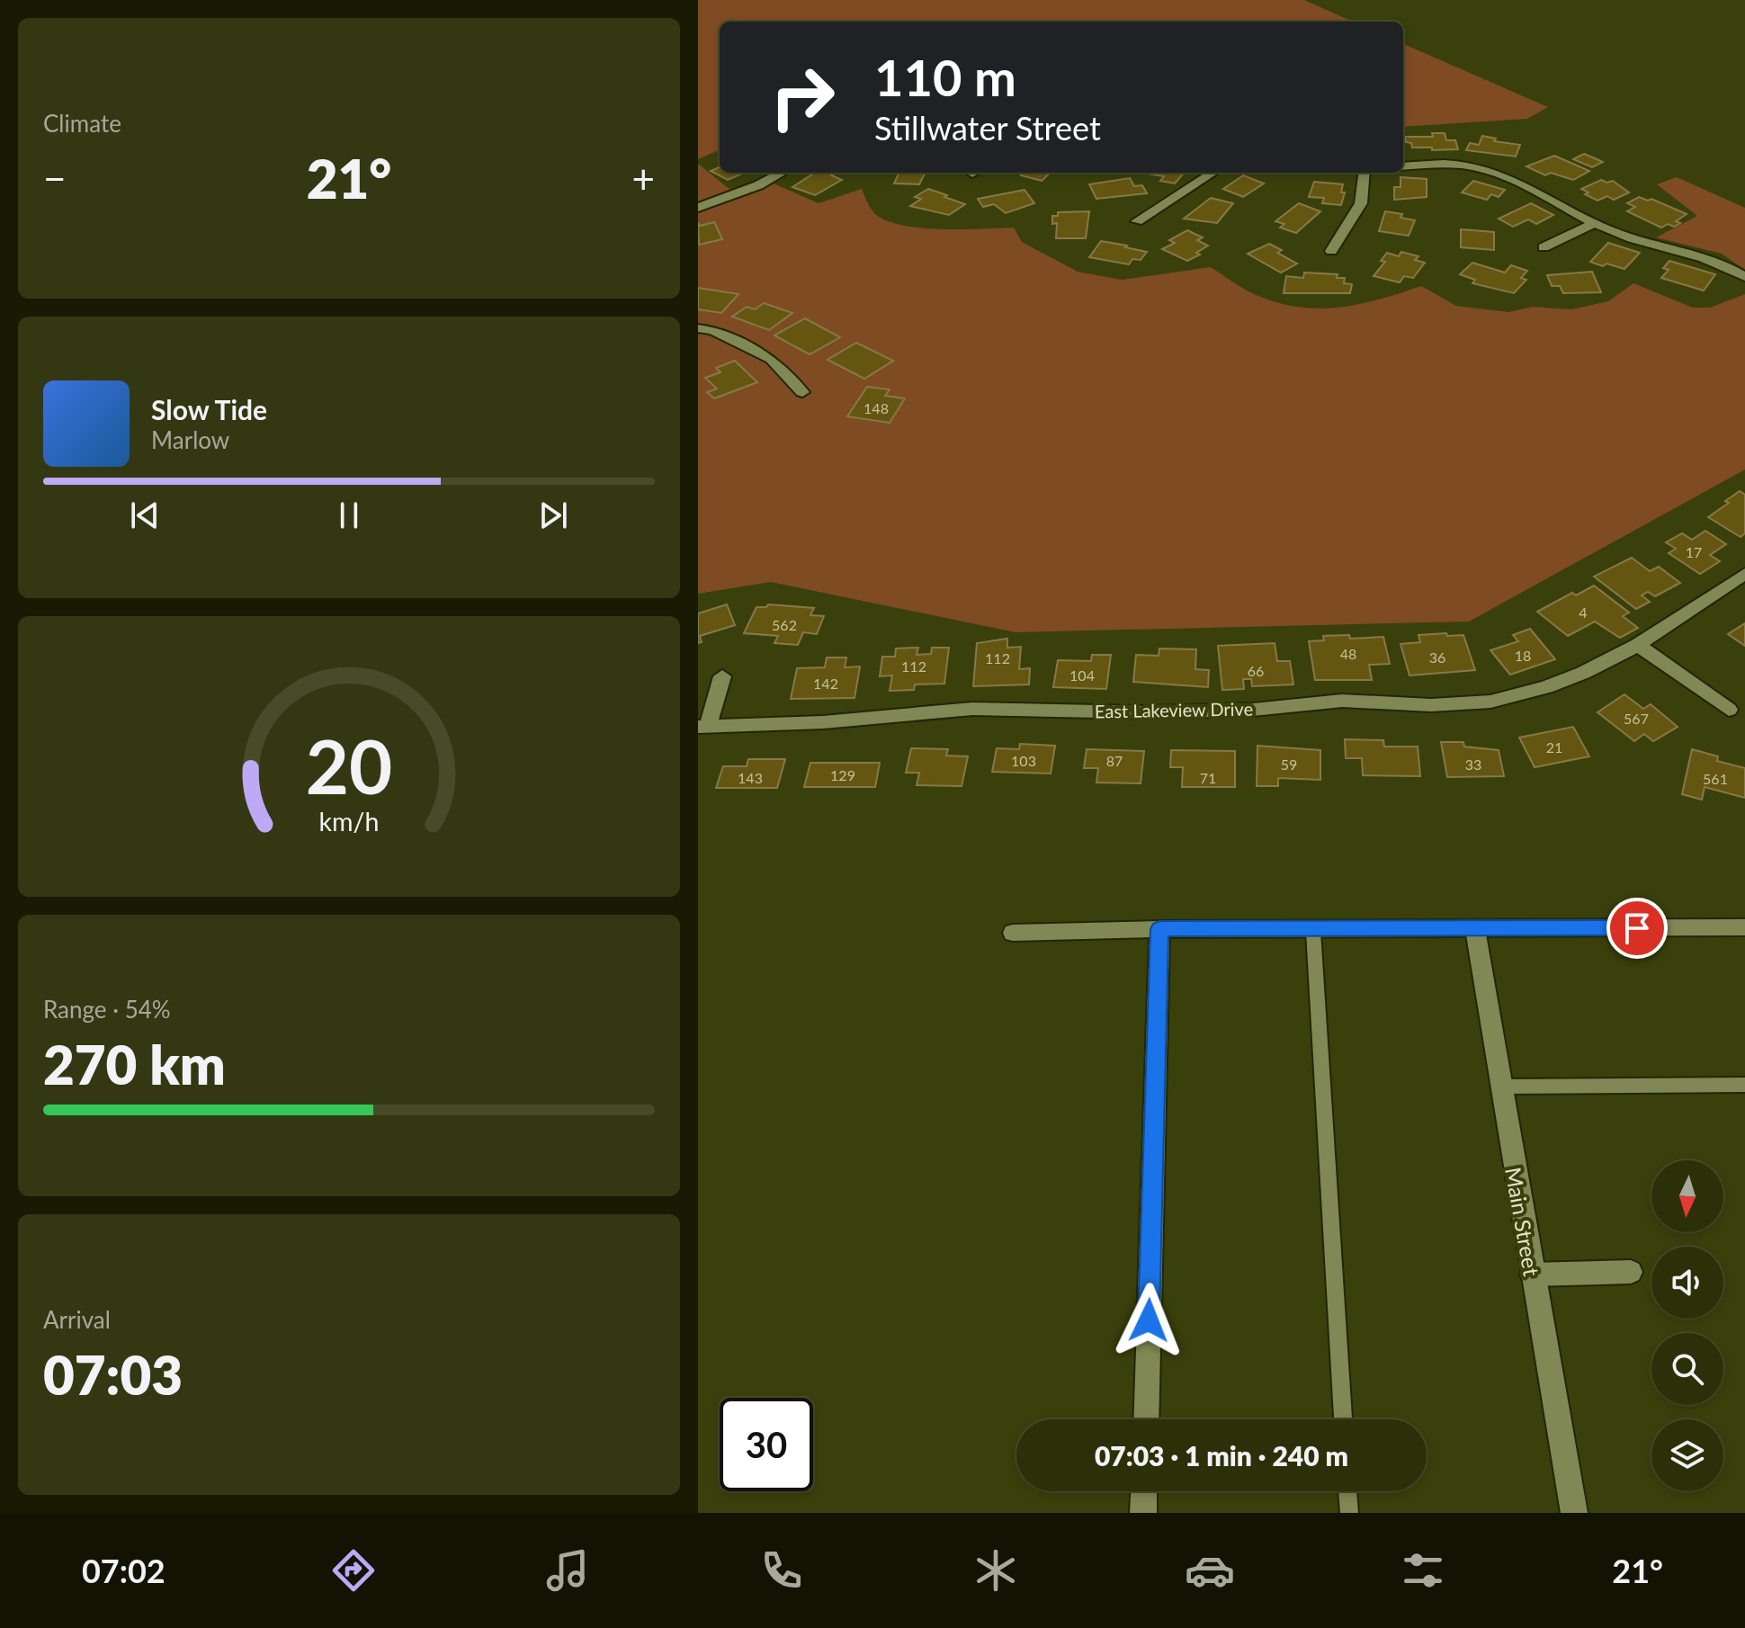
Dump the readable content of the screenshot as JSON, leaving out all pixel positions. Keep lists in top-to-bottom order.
{
  "streets": {
    "street": ["East Lakeview Drive", "Main Street"]
  },
  "house_numbers": [
    "148",
    "17",
    "4",
    "562",
    "48",
    "18",
    "36",
    "112",
    "112",
    "66",
    "104",
    "142",
    "567",
    "21",
    "103",
    "87",
    "59",
    "33",
    "129",
    "143",
    "71",
    "561"
  ],
  "north": "bottom",
  "page": {
    "tile": [
      "Climate",
      ["Range · 54%", "270 km"],
      ["Arrival", "07:03"]
    ],
    "turn": ["110 m", "Stillwater Street"],
    "heat": ["−", "21°", "+"],
    "song": ["Slow Tide", "Marlow"],
    "limit": "30",
    "trip": "07:03 · 1 min · 240 m",
    "tabs": ["07:02", "21°"],
    "gauge": ["20", "km/h"]
  }
}
